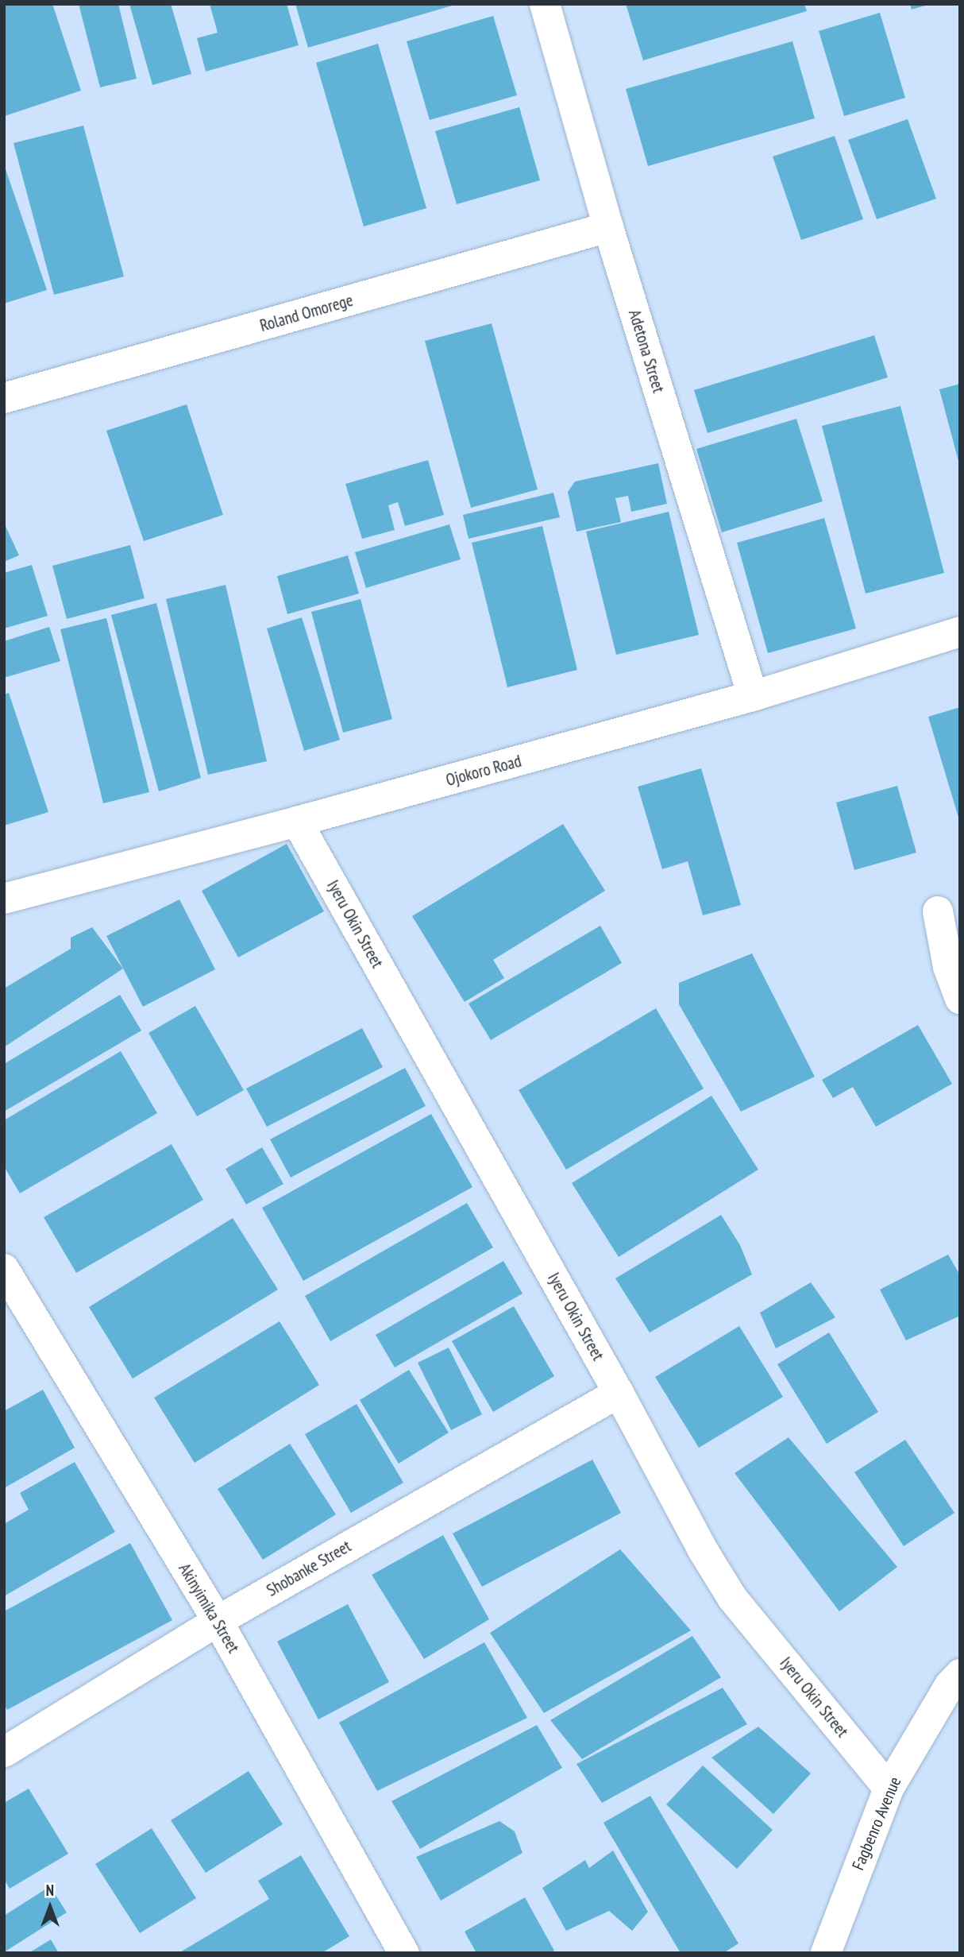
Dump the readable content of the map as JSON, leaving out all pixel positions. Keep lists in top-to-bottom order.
{
  "streets": {
    "street": [
      "Roland Omorege",
      "Adetona Street",
      "Ojokoro Road",
      "Iyeru Okin Street",
      "Shobanke Street",
      "Akinyimika Street",
      "Fagbenro Avenue"
    ]
  },
  "crossings": [
    ["Roland Omorege", "Adetona Street"],
    ["Adetona Street", "Ojokoro Road"],
    ["Ojokoro Road", "Iyeru Okin Street"],
    ["Iyeru Okin Street", "Shobanke Street"],
    ["Iyeru Okin Street", "Fagbenro Avenue"],
    ["Shobanke Street", "Akinyimika Street"]
  ],
  "north": "top"
}
